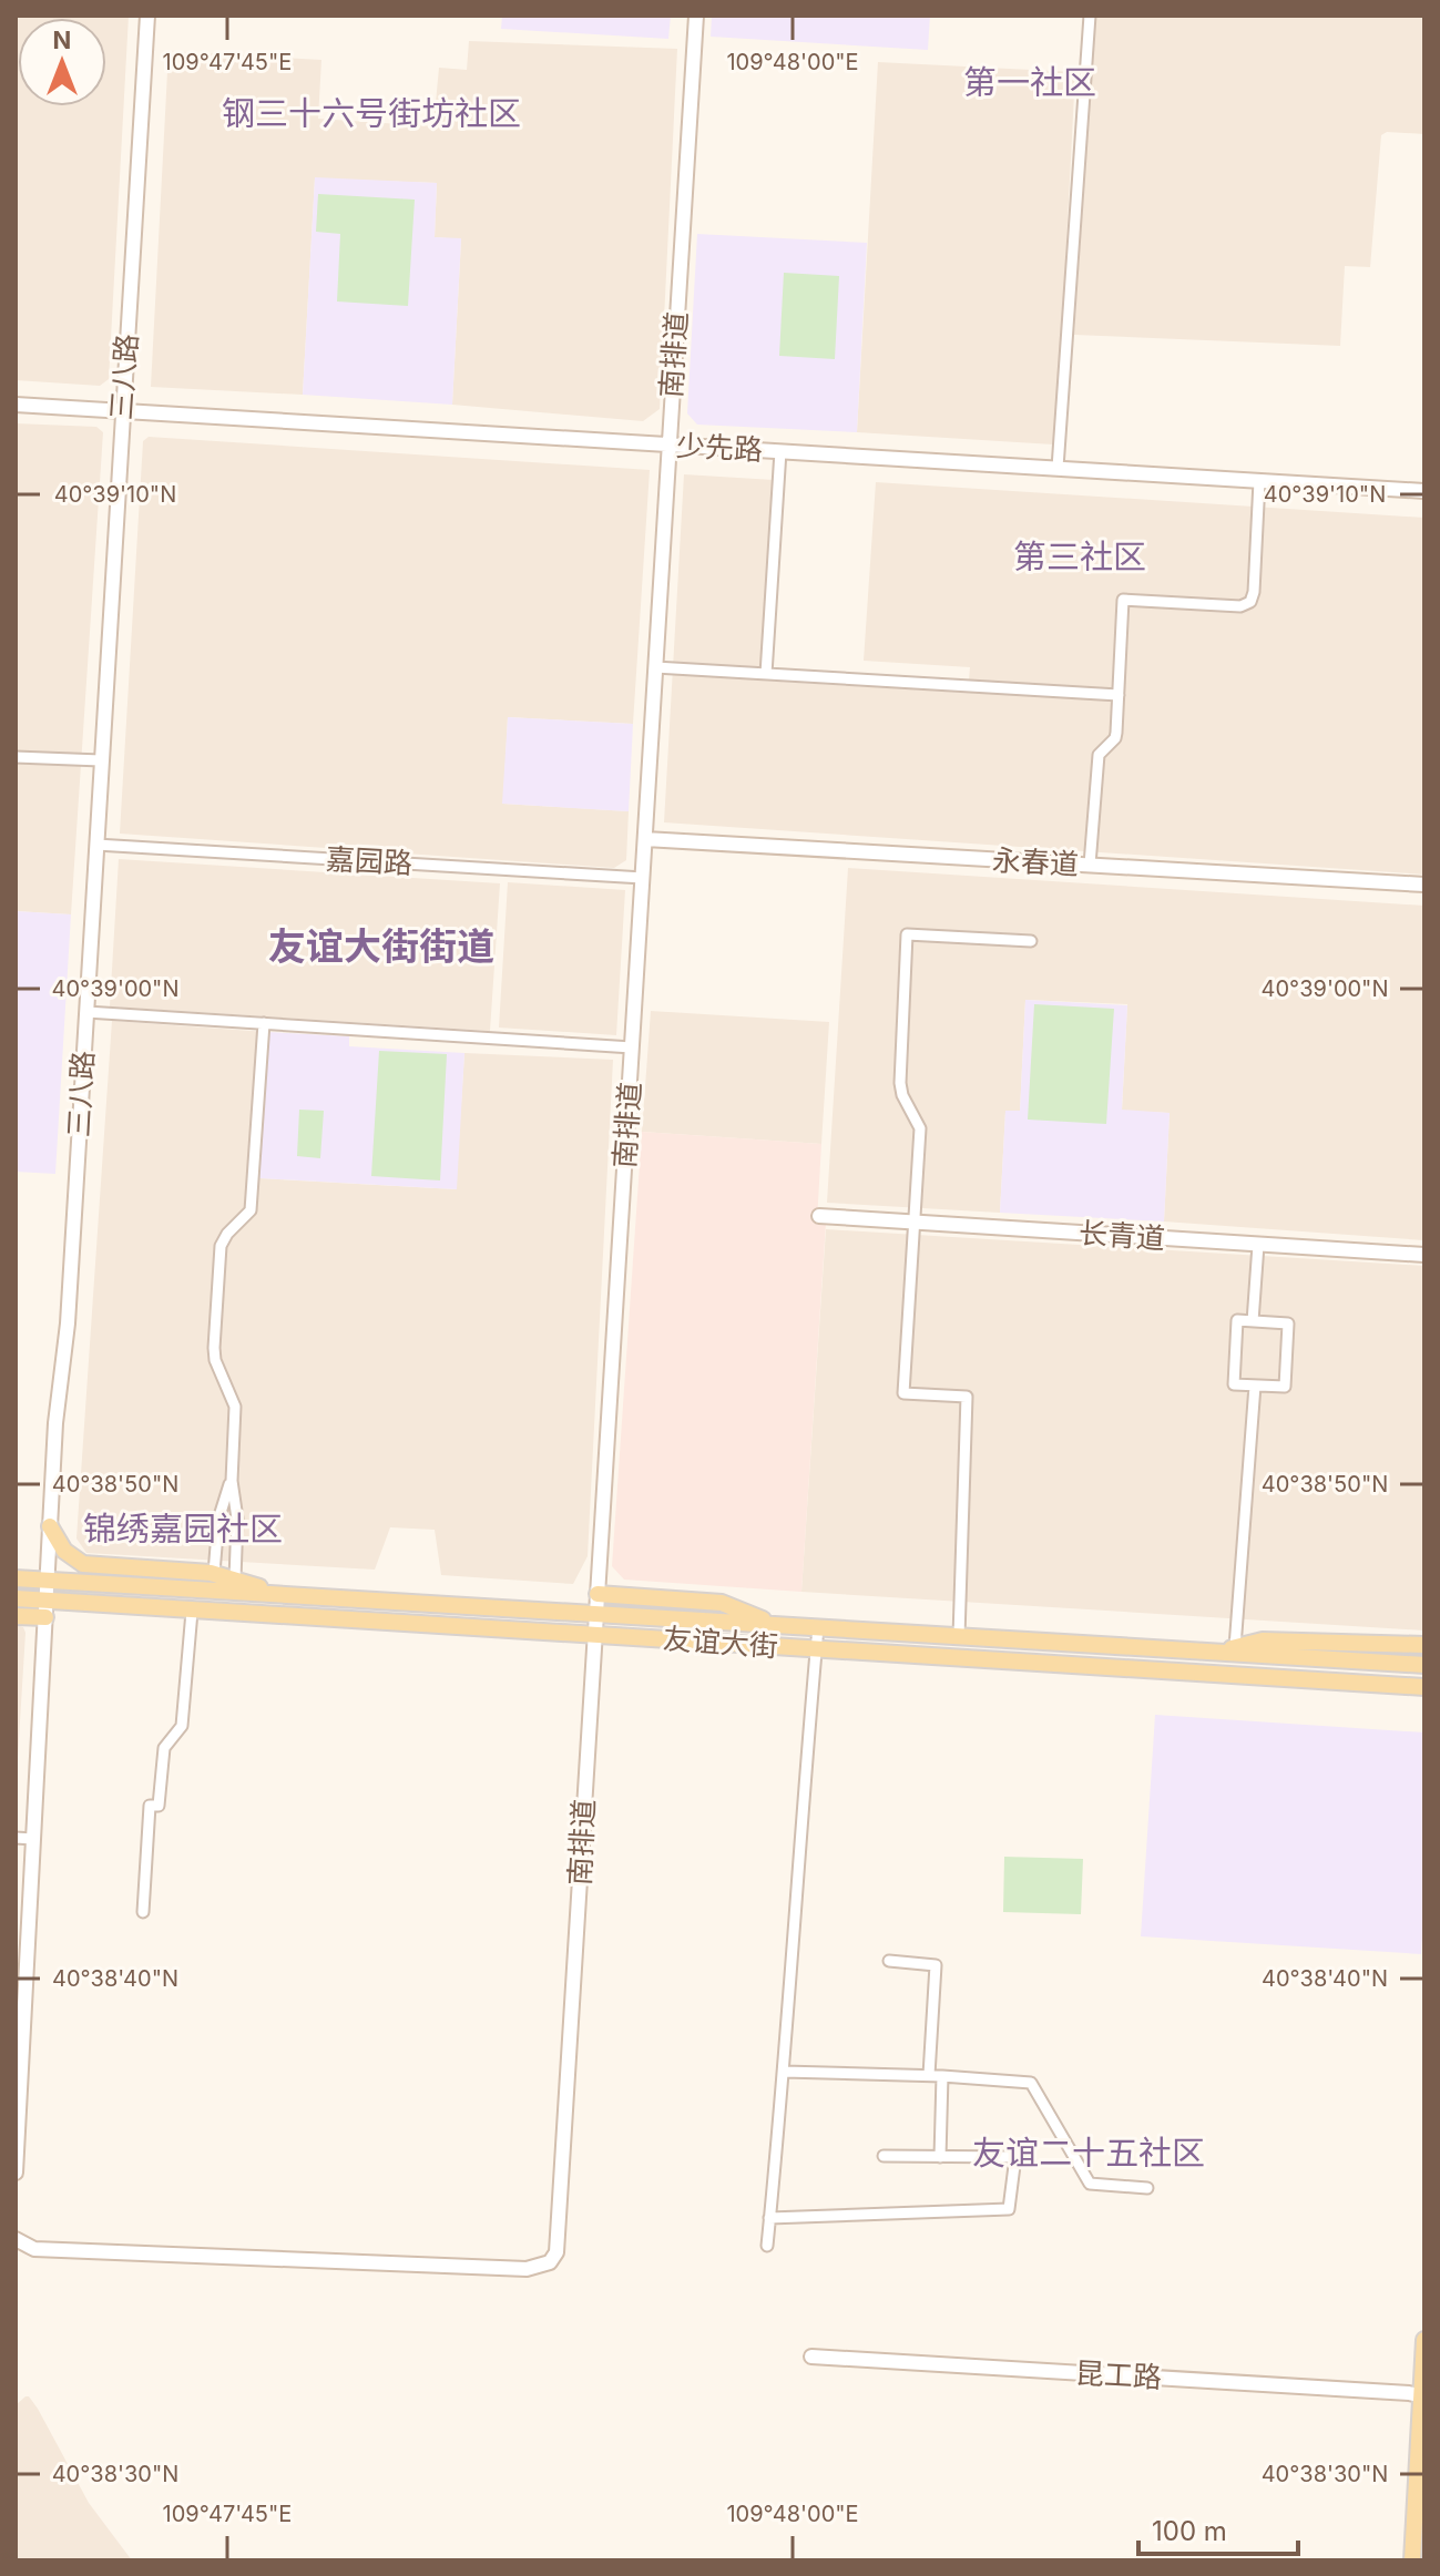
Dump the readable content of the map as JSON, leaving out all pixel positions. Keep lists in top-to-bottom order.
{
  "streets": {
    "main road": ["友谊大街"],
    "street": [
      "南排道",
      "三八路",
      "少先路",
      "嘉园路",
      "永春道",
      "长青道",
      "昆工路"
    ]
  },
  "crossings": [
    ["南排道", "少先路"],
    ["南排道", "嘉园路"],
    ["南排道", "永春道"],
    ["南排道", "友谊大街"],
    ["三八路", "少先路"],
    ["三八路", "嘉园路"],
    ["三八路", "友谊大街"]
  ],
  "districts": [
    "第一社区",
    "钢三十六号街坊社区",
    "第三社区",
    "友谊大街街道",
    "锦绣嘉园社区",
    "友谊二十五社区"
  ],
  "scale_bar": "100 m",
  "north": "top",
  "coordinates": [
    "109°47'45\"E",
    "109°48'00\"E",
    "40°39'10\"N",
    "40°39'00\"N",
    "40°38'50\"N",
    "40°38'40\"N",
    "40°38'30\"N"
  ]
}
